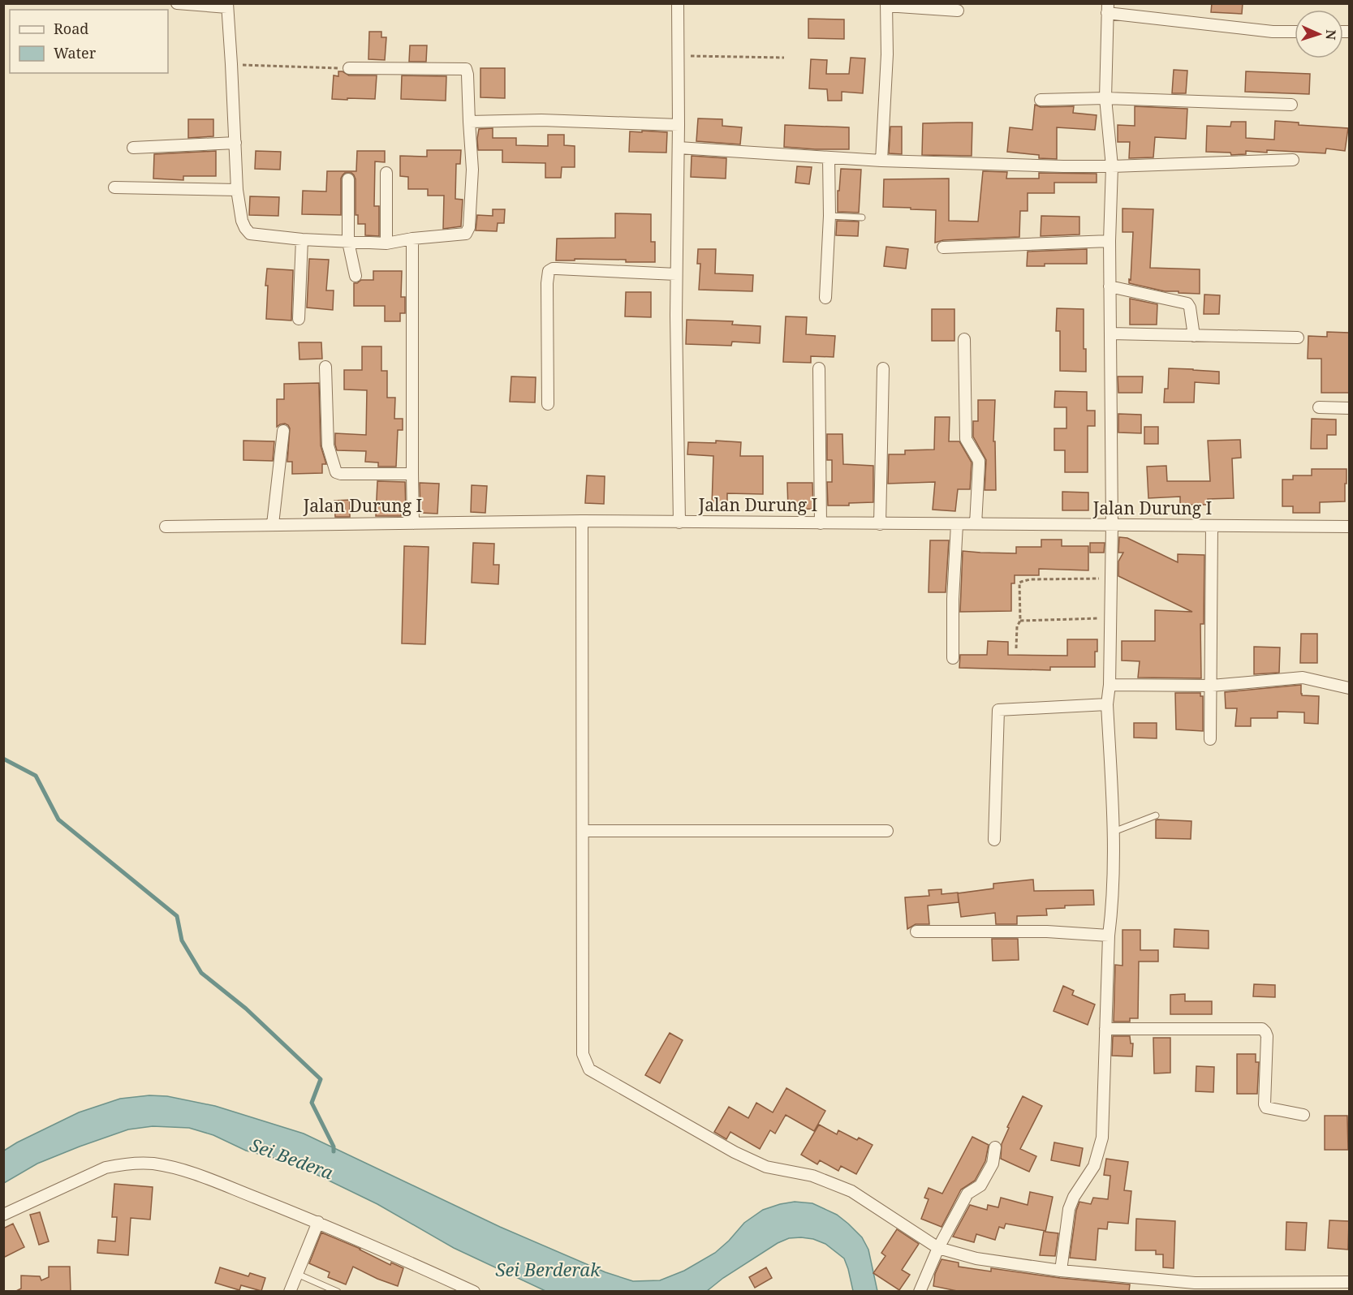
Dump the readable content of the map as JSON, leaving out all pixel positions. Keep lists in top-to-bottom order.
{
  "streets": {
    "street": ["Jalan Durung I"]
  },
  "water": ["Sei Bedera", "Sei Berderak"],
  "legend": ["Road", "Water"],
  "north": "right"
}
